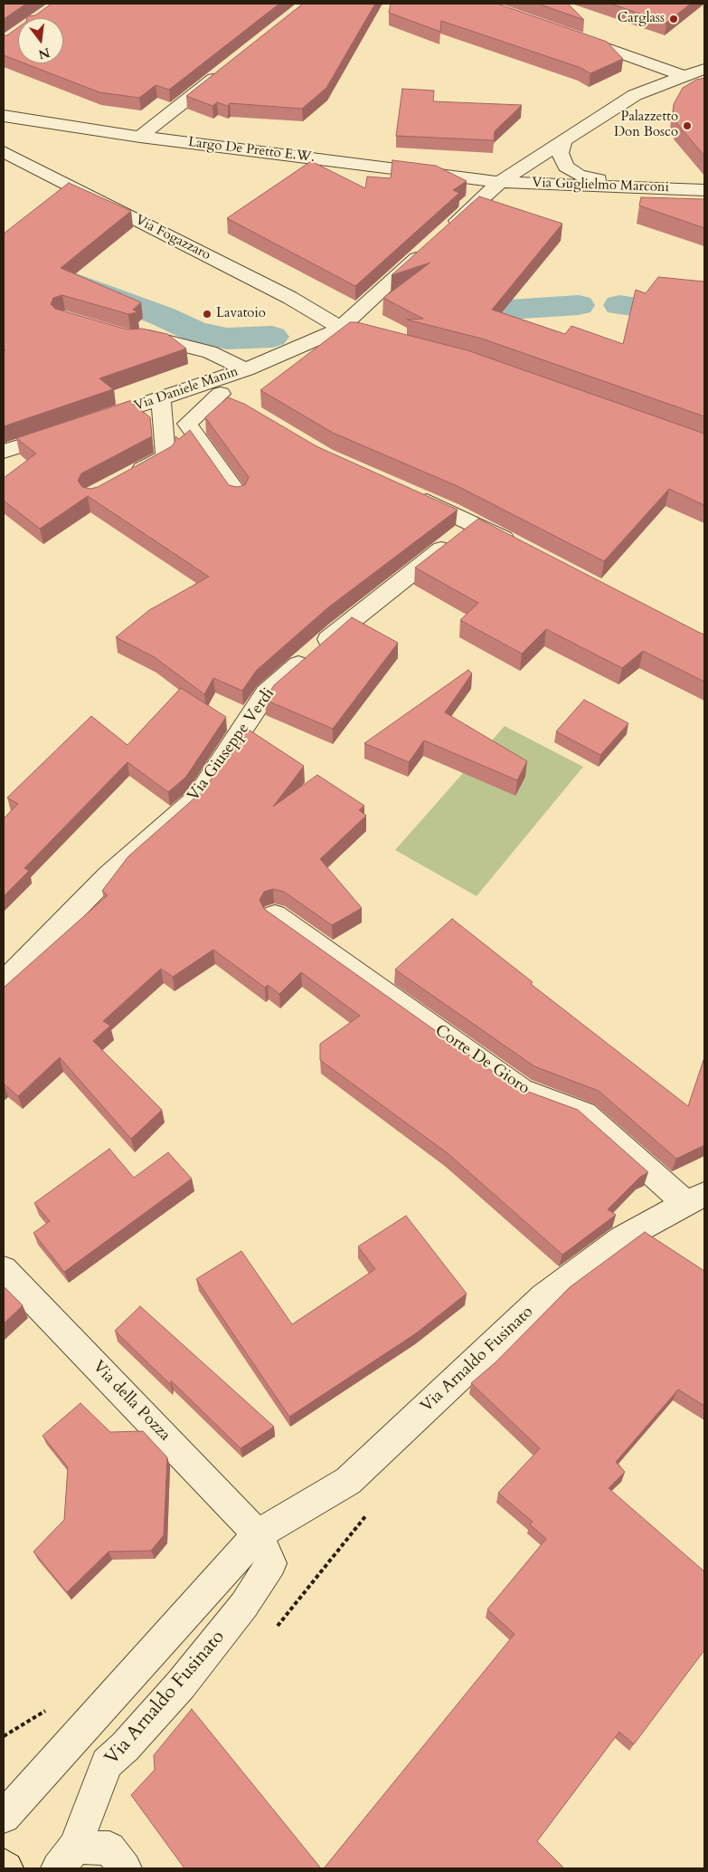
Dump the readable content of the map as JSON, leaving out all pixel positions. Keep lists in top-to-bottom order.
{
  "streets": {
    "street": [
      "Largo De Pretto E.W.",
      "Via Guglielmo Marconi",
      "Via Fogazzaro",
      "Via Daniele Manin",
      "Via Giuseppe Verdi",
      "Corte De Gioro",
      "Via Arnaldo Fusinato",
      "Via della Pozza"
    ]
  },
  "crossings": [
    ["Largo De Pretto E.W.", "Via Guglielmo Marconi"],
    ["Largo De Pretto E.W.", "Via Daniele Manin"],
    ["Via Guglielmo Marconi", "Via Daniele Manin"],
    ["Via Fogazzaro", "Via Daniele Manin"],
    ["Corte De Gioro", "Via Arnaldo Fusinato"],
    ["Via Arnaldo Fusinato", "Via della Pozza"]
  ],
  "places": ["Carglass", "Palazzetto Don Bosco", "Lavatoio"],
  "north": "bottom"
}
